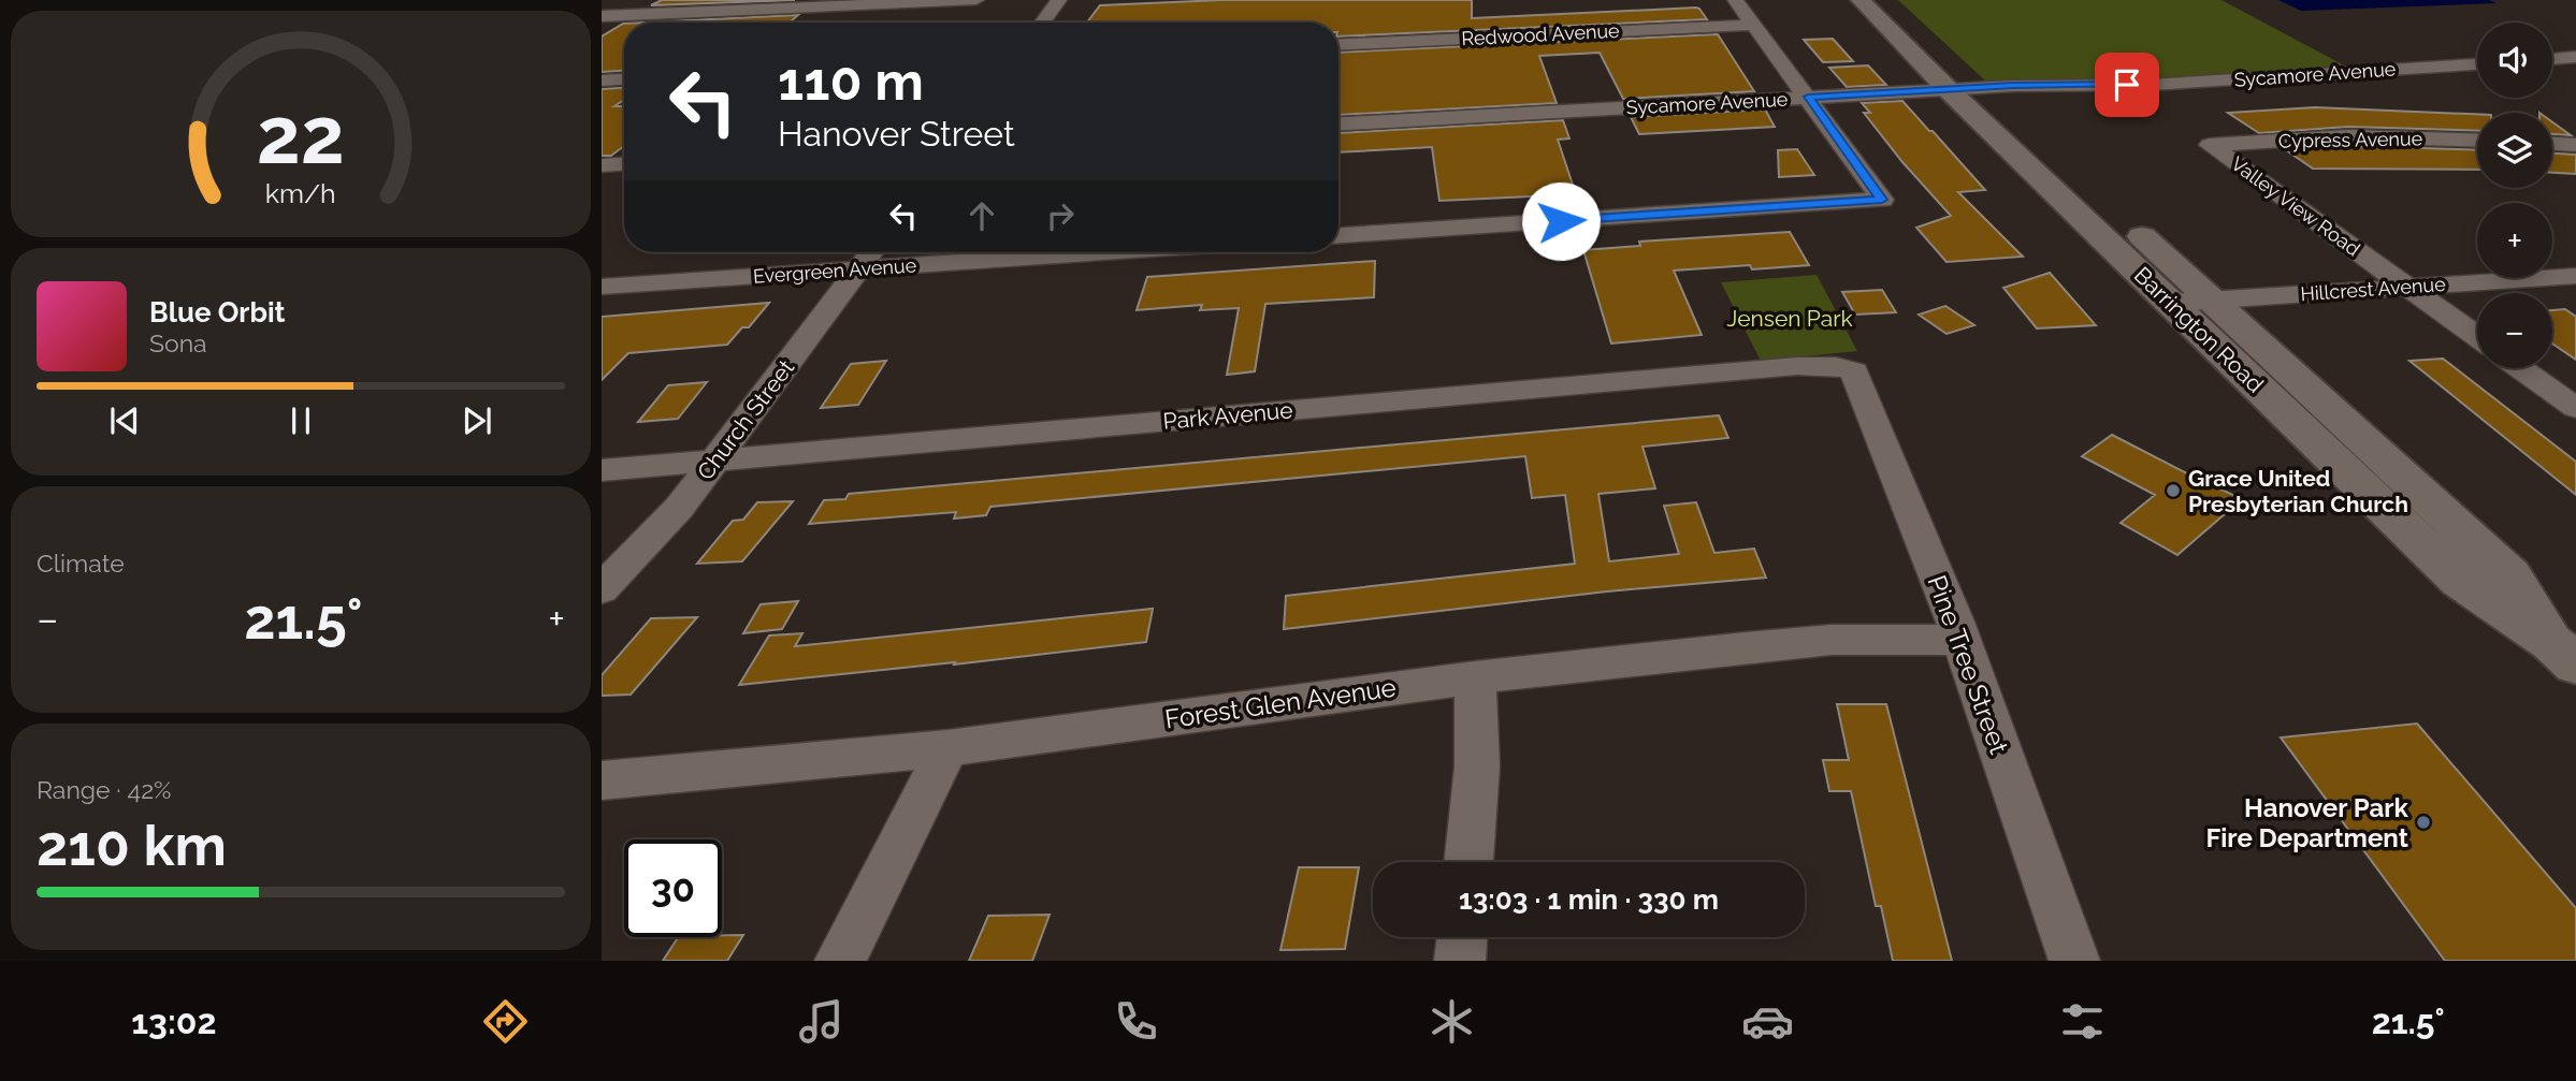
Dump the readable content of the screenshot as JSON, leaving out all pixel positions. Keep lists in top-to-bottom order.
{
  "streets": {
    "main road": ["Barrington Road"],
    "street": [
      "Redwood Avenue",
      "Sycamore Avenue",
      "Cypress Avenue",
      "Valley View Road",
      "Evergreen Avenue",
      "Hillcrest Avenue",
      "Park Avenue",
      "Church Street",
      "Pine Tree Street",
      "Forest Glen Avenue"
    ]
  },
  "crossings": [
    ["Sycamore Avenue", "Barrington Road"],
    ["Cypress Avenue", "Valley View Road"],
    ["Valley View Road", "Hillcrest Avenue"],
    ["Evergreen Avenue", "Church Street"],
    ["Hillcrest Avenue", "Barrington Road"],
    ["Park Avenue", "Church Street"],
    ["Park Avenue", "Pine Tree Street"],
    ["Pine Tree Street", "Forest Glen Avenue"]
  ],
  "parks": ["Jensen Park"],
  "places": ["Grace United Presbyterian Church", "Hanover Park Fire Department"],
  "page": {
    "map_buttons": ["+", "−"],
    "turn": ["110 m", "Hanover Street"],
    "song": ["Blue Orbit", "Sona"],
    "tile": [
      "Climate",
      ["Range · 42%", "210 km"]
    ],
    "heat": ["−", "21.5°", "+"],
    "limit": "30",
    "trip": "13:03 · 1 min · 330 m",
    "tabs": ["13:02", "21.5°"],
    "gauge": ["22", "km/h"]
  }
}
